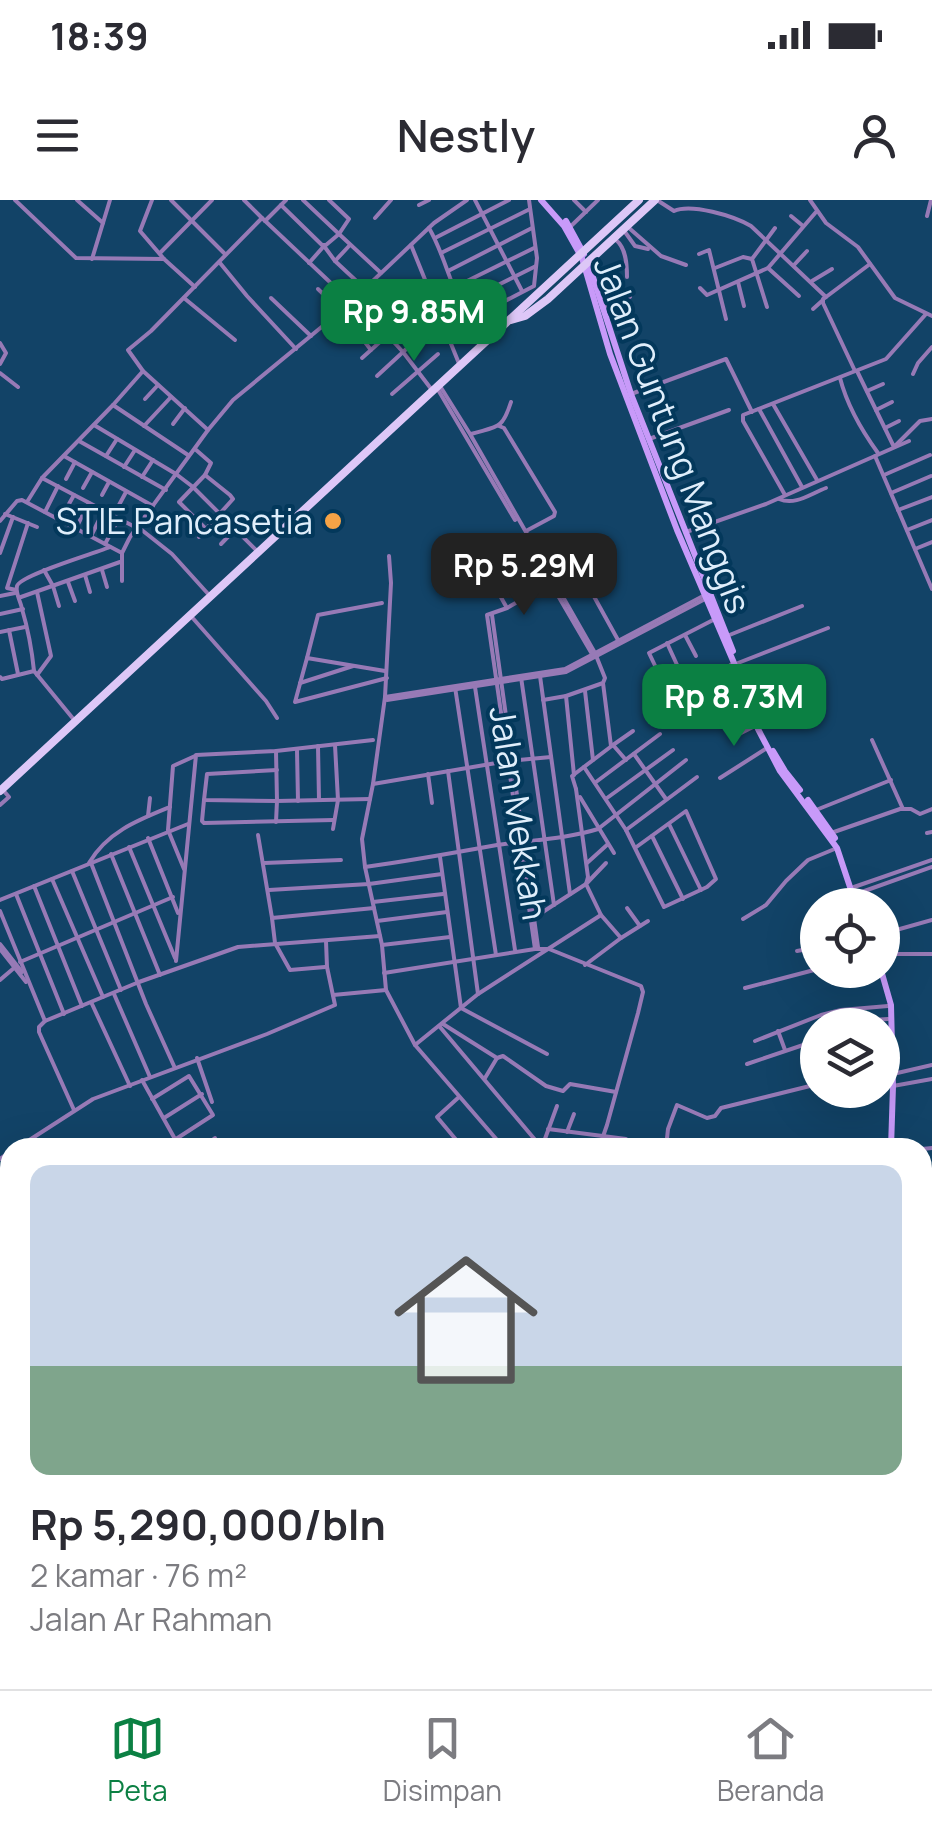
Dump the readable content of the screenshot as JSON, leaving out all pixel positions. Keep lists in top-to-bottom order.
{
  "streets": {
    "street": ["Jalan Guntung Manggis", "Jalan Mekkah"]
  },
  "places": ["STIE Pancasetia"],
  "page": {
    "status": "18:39",
    "header": "Nestly",
    "price": ["Rp 9.85M", "Rp 5.29M", "Rp 8.73M"],
    "list": [
      {
        "name": "Rp 5,290,000/bln",
        "note": "2 kamar · 76 m² · Jalan Ar Rahman"
      }
    ],
    "tabs": ["Peta", "Disimpan", "Beranda"]
  }
}
